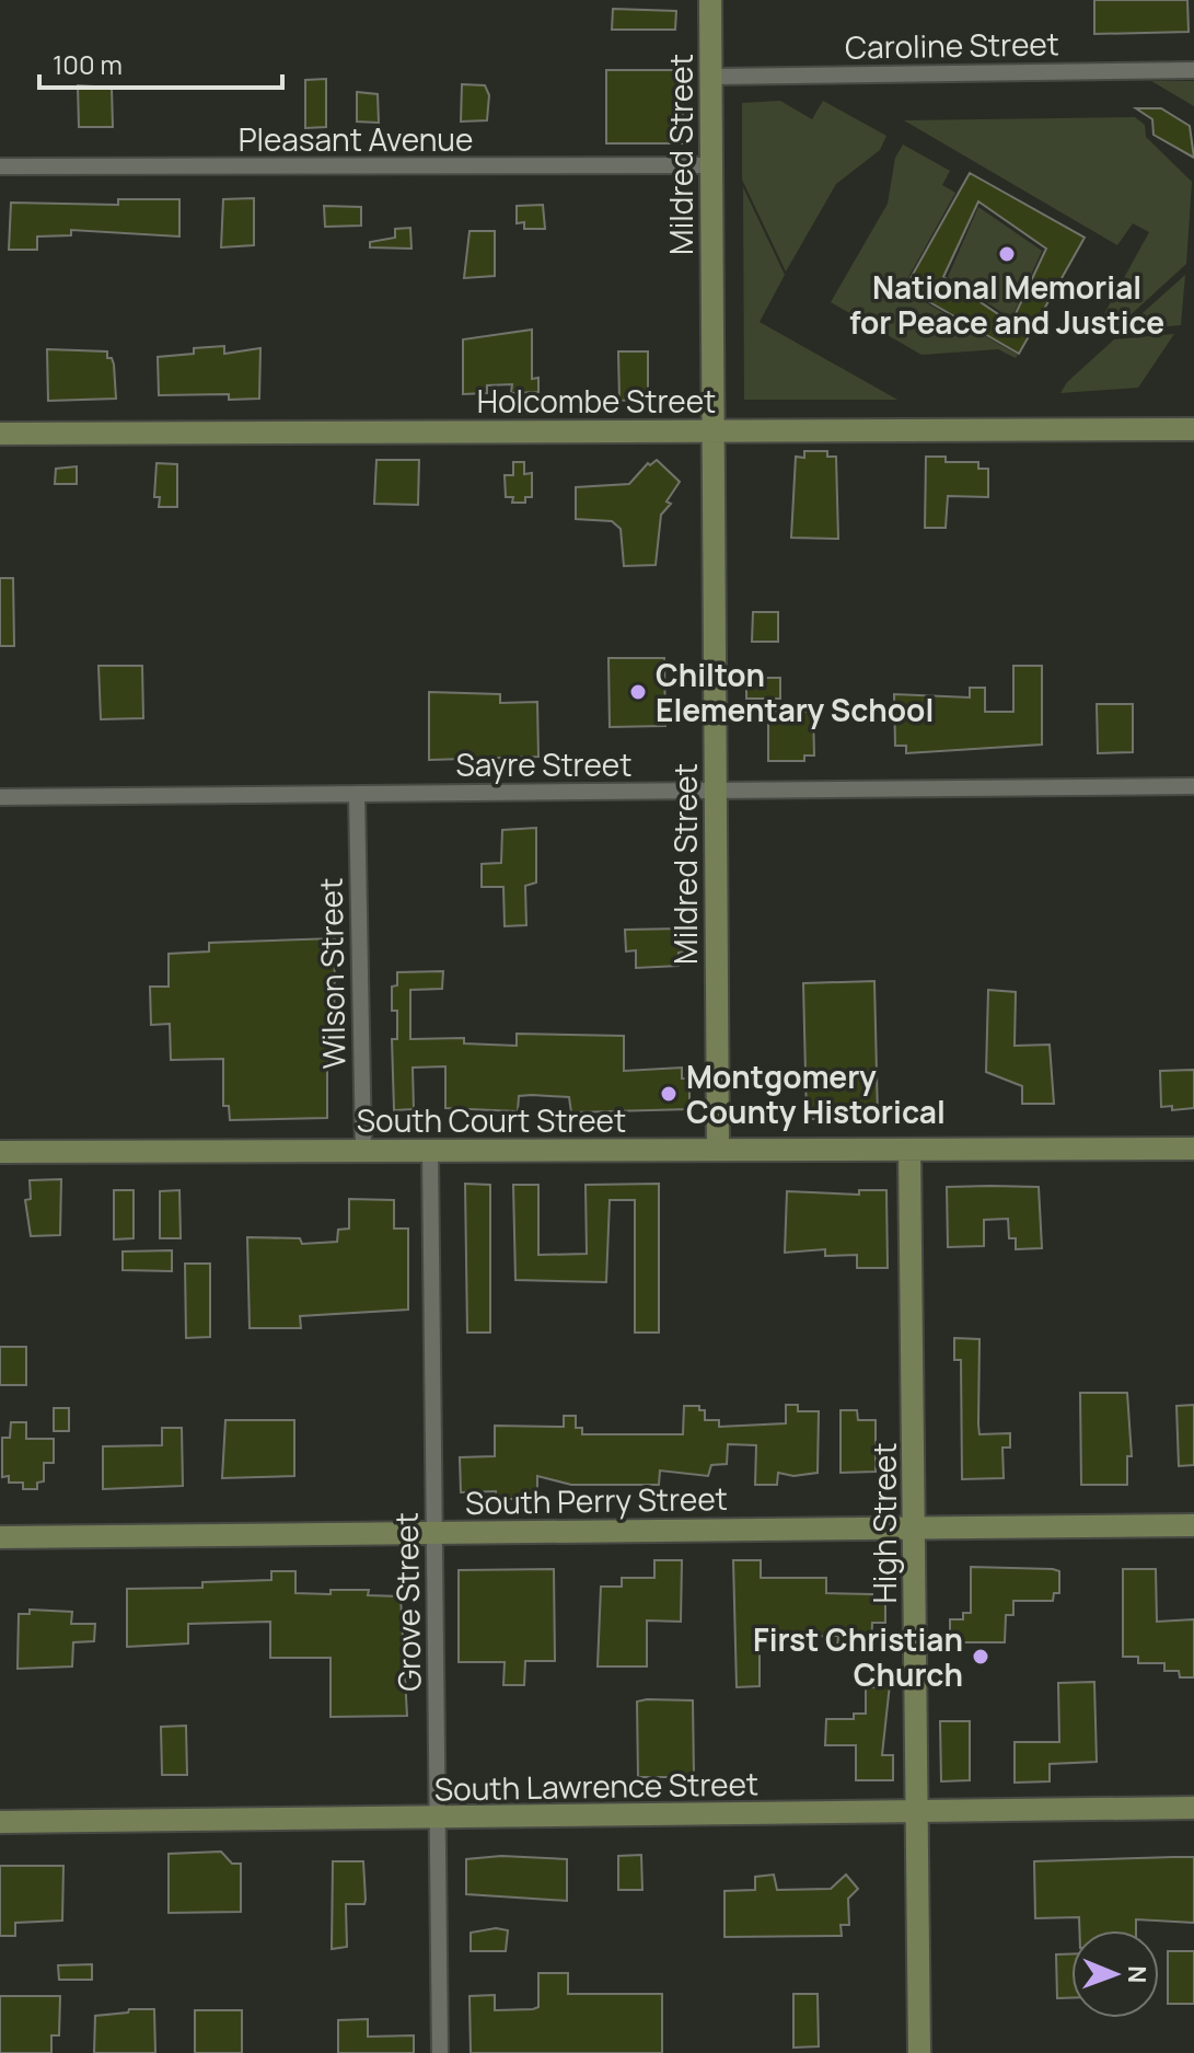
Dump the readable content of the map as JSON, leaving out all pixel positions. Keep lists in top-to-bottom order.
{
  "streets": {
    "street": [
      "Caroline Street",
      "Pleasant Avenue",
      "Mildred Street",
      "Holcombe Street",
      "Sayre Street",
      "Wilson Street",
      "South Court Street",
      "South Perry Street",
      "High Street",
      "Grove Street",
      "South Lawrence Street"
    ]
  },
  "crossings": [
    ["Caroline Street", "Mildred Street"],
    ["Pleasant Avenue", "Mildred Street"],
    ["Mildred Street", "Holcombe Street"],
    ["Mildred Street", "Sayre Street"],
    ["Mildred Street", "South Court Street"],
    ["Sayre Street", "Wilson Street"],
    ["Wilson Street", "South Court Street"],
    ["South Court Street", "High Street"],
    ["South Court Street", "Grove Street"],
    ["South Perry Street", "High Street"],
    ["South Perry Street", "Grove Street"],
    ["High Street", "South Lawrence Street"],
    ["Grove Street", "South Lawrence Street"]
  ],
  "places": [
    "National Memorial for Peace and Justice",
    "Chilton Elementary School",
    "Montgomery County Historical",
    "First Christian Church"
  ],
  "scale_bar": "100 m",
  "north": "right"
}
